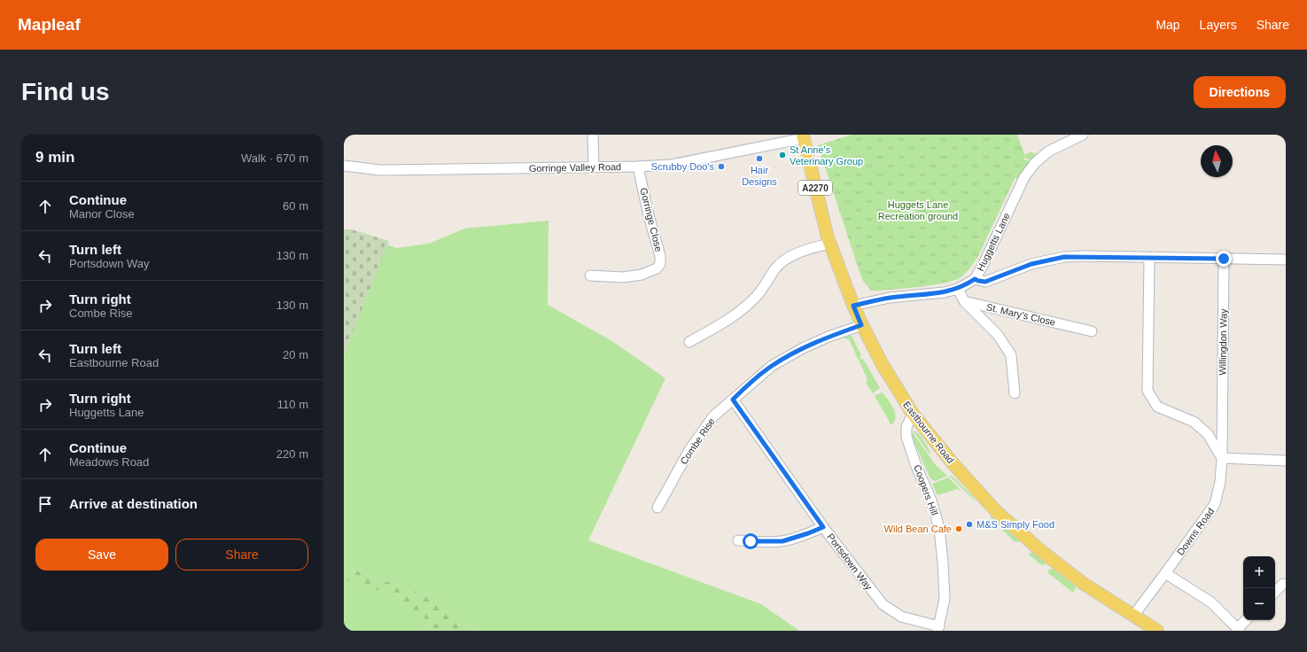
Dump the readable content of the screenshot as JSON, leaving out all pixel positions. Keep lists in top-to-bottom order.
{
  "streets": {
    "main road": ["A2270", "Eastbourne Road"],
    "street": [
      "Gorringe Valley Road",
      "Gorringe Close",
      "Huggetts Lane",
      "St. Mary's Close",
      "Willingdon Way",
      "Combe Rise",
      "Coopers Hill",
      "Downs Road",
      "Portsdown Way"
    ]
  },
  "crossings": [
    ["Gorringe Valley Road", "Gorringe Close"],
    ["Gorringe Valley Road", "Eastbourne Road"],
    ["Huggetts Lane", "Eastbourne Road"],
    ["Willingdon Way", "Downs Road"],
    ["Eastbourne Road", "Combe Rise"],
    ["Eastbourne Road", "Coopers Hill"],
    ["Eastbourne Road", "Downs Road"],
    ["Combe Rise", "Portsdown Way"],
    ["Coopers Hill", "Portsdown Way"]
  ],
  "parks": ["Huggets Lane Recreation ground"],
  "places": [
    "St Anne's Veterinary Group",
    "Hair Designs",
    "Scrubby Doo's",
    "M&S Simply Food",
    "Wild Bean Cafe"
  ],
  "north": "top",
  "page": {
    "header": "Mapleaf",
    "nav": ["Map", "Layers", "Share"],
    "buttons": [
      "Directions",
      ["Save", "Share"]
    ],
    "title": "Find us",
    "heading": ["9 min", "Walk · 670 m"],
    "list": [
      ["Continue", "Manor Close", "60 m"],
      ["Turn left", "Portsdown Way", "130 m"],
      ["Turn right", "Combe Rise", "130 m"],
      ["Turn left", "Eastbourne Road", "20 m"],
      ["Turn right", "Huggetts Lane", "110 m"],
      ["Continue", "Meadows Road", "220 m"],
      "Arrive at destination"
    ],
    "map_buttons": ["+", "−"]
  }
}
